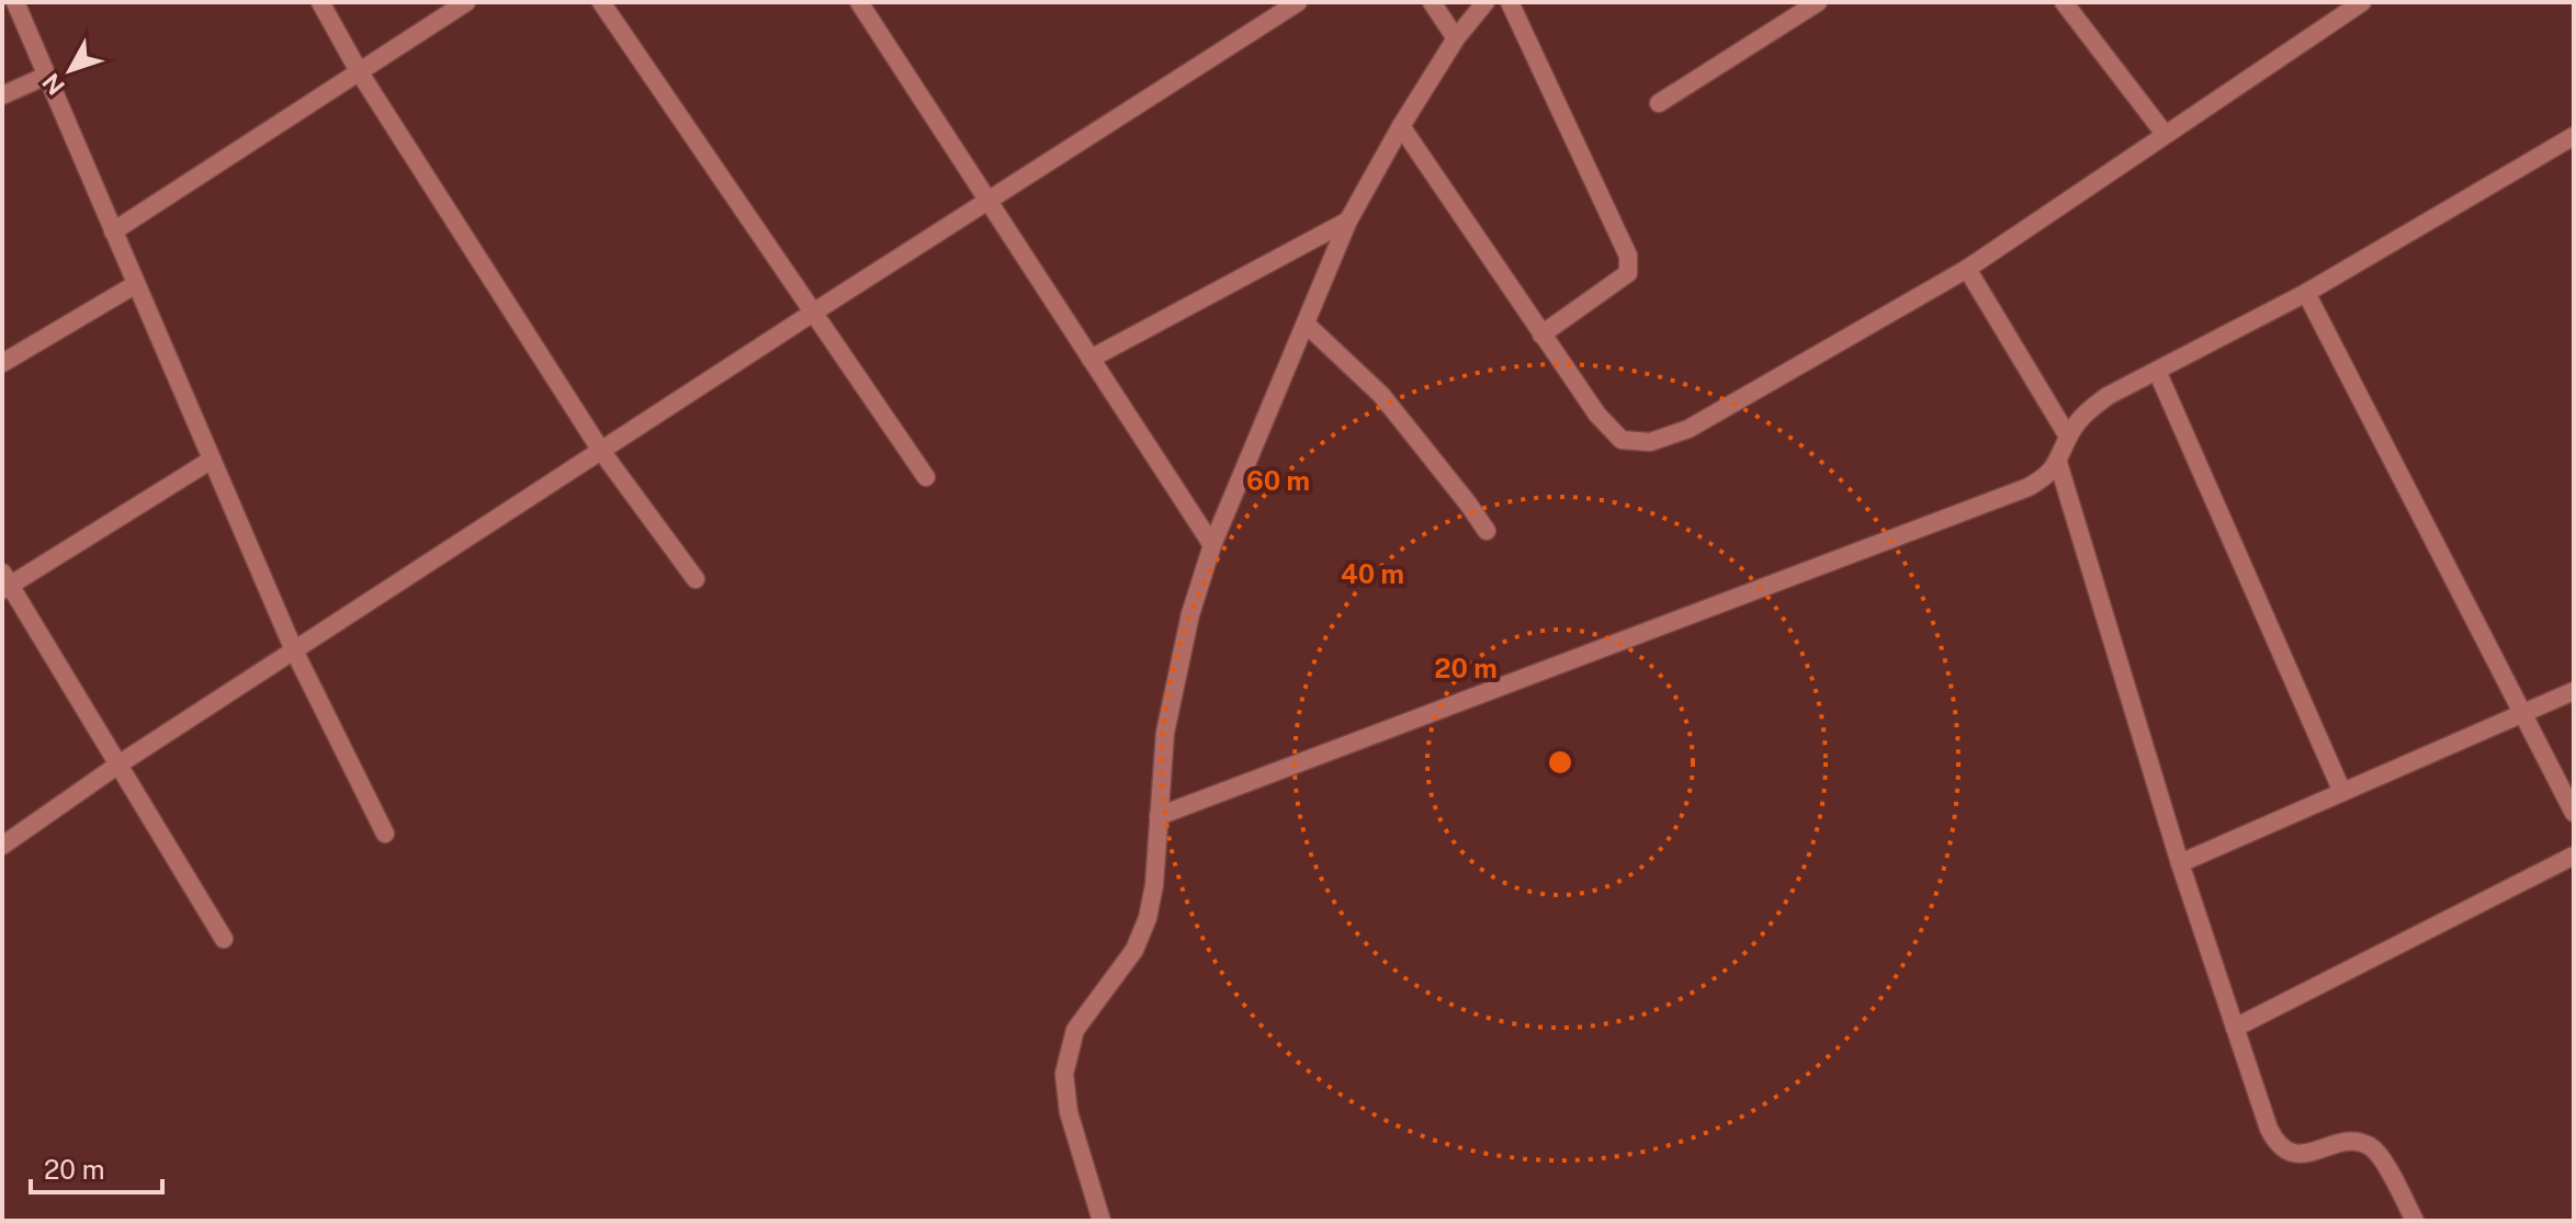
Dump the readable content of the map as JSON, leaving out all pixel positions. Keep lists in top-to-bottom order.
{
  "scale_bar": "20 m",
  "north": "bottom left",
  "rings": ["60 m", "40 m", "20 m"]
}
